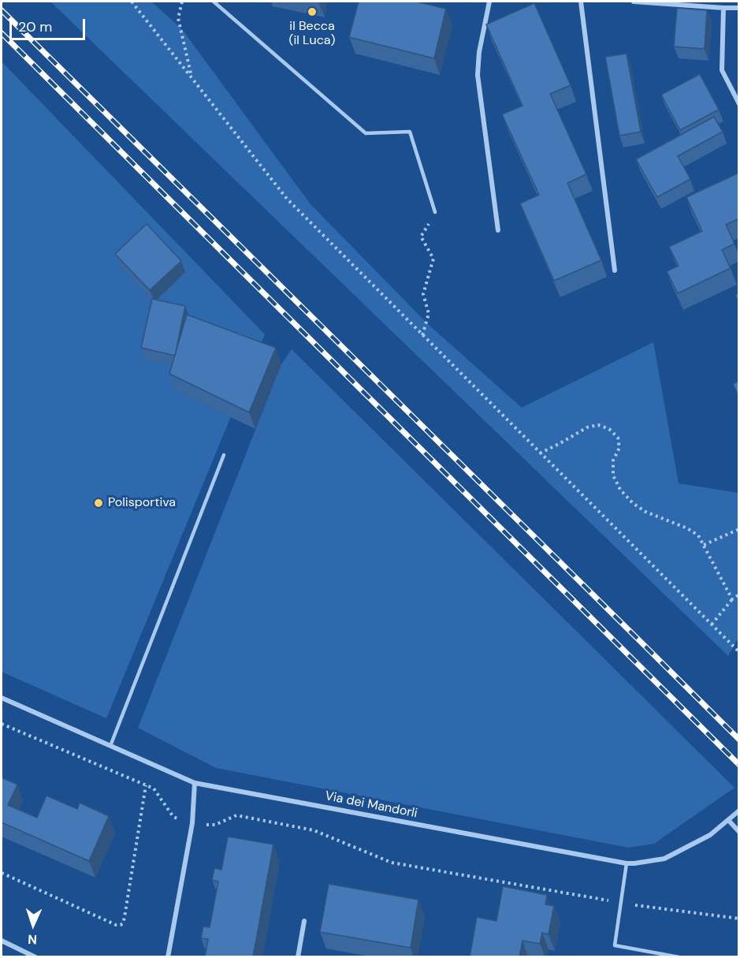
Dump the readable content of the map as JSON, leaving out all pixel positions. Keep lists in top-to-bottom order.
{
  "streets": {
    "street": ["Via dei Mandorli"]
  },
  "places": ["il Becca (il Luca)", "Polisportiva"],
  "scale_bar": "20 m",
  "north": "bottom"
}
